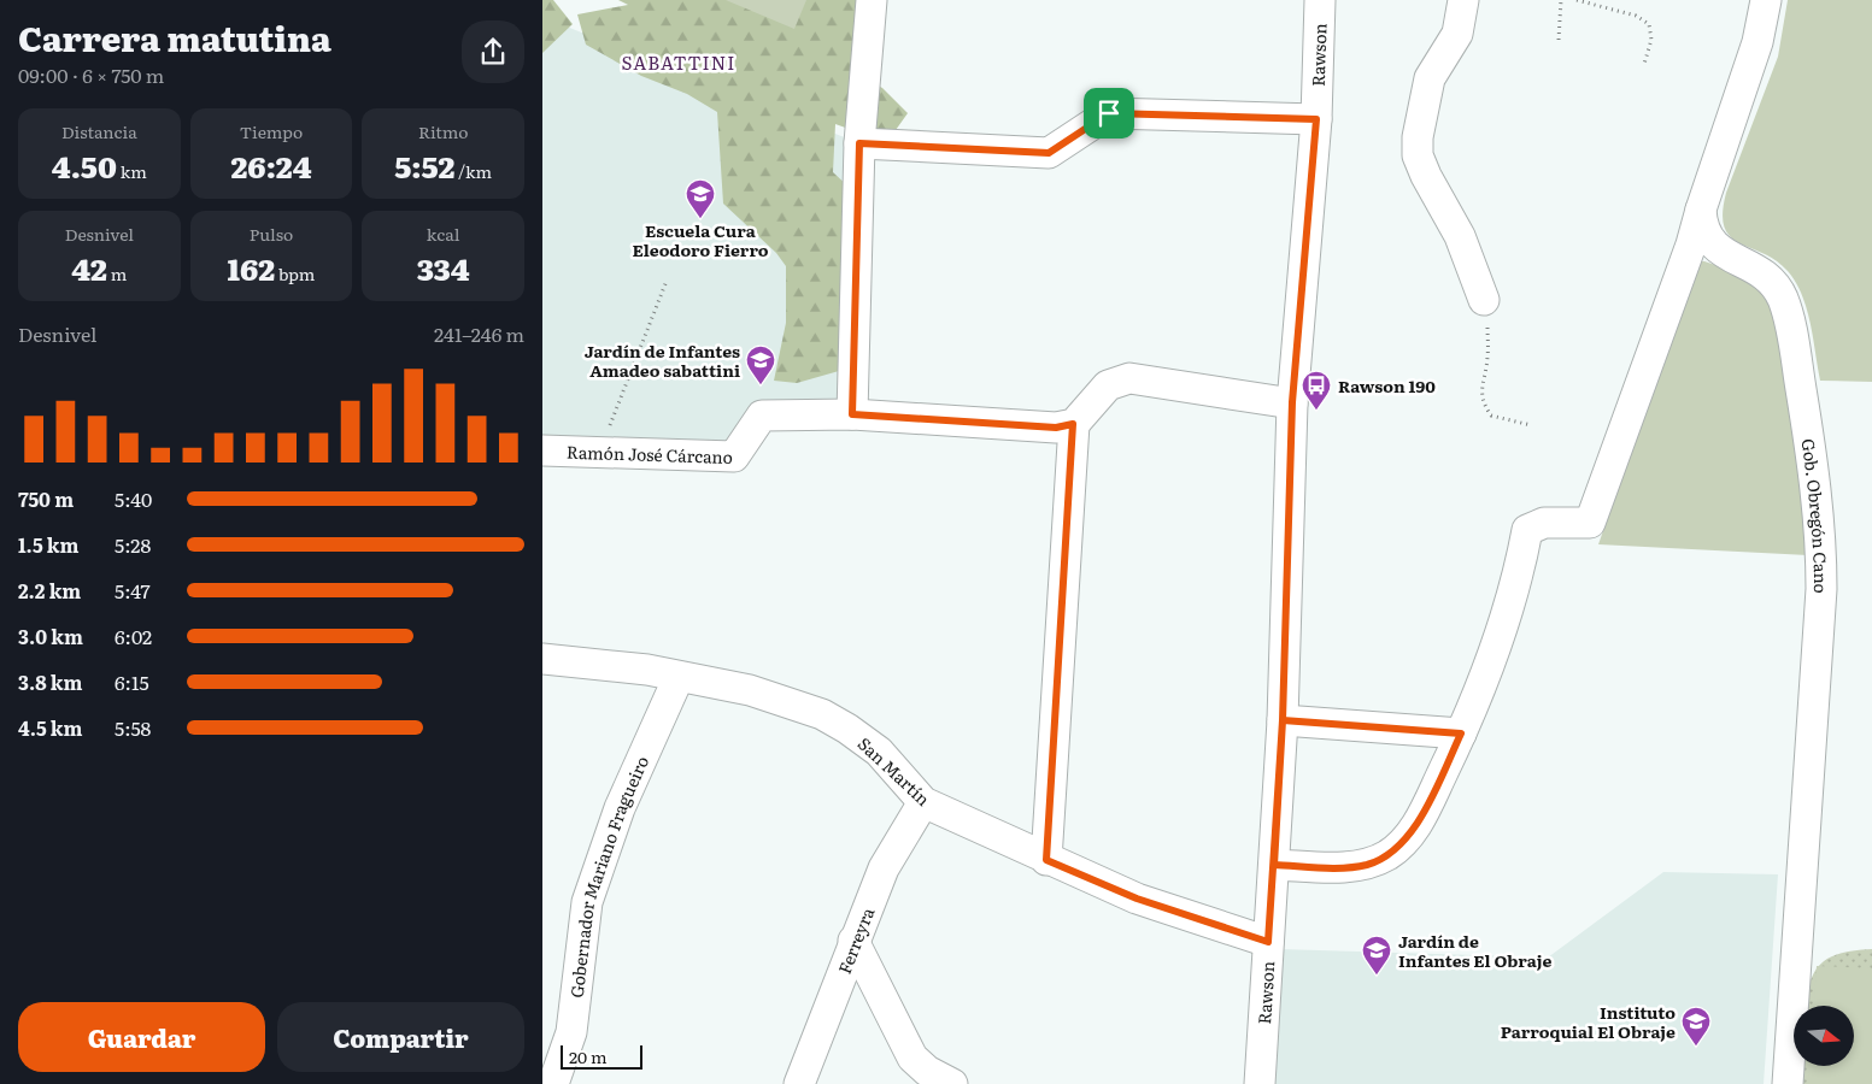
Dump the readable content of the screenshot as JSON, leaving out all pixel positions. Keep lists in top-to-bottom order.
{
  "streets": {
    "street": [
      "Rawson",
      "Ramón José Cárcano",
      "Gob. Obregón Cano",
      "San Martín",
      "Gobernador Mariano Fragueiro",
      "Ferreyra"
    ]
  },
  "crossings": [
    ["Rawson", "San Martín"],
    ["San Martín", "Gobernador Mariano Fragueiro"],
    ["San Martín", "Ferreyra"]
  ],
  "districts": ["SABATTINI"],
  "places": {
    "school or university": [
      "Escuela Cura Eleodoro Fierro",
      "Jardín de Infantes Amadeo sabattini",
      "Jardín de Infantes El Obraje",
      "Instituto Parroquial El Obraje"
    ],
    "bus stop": ["Rawson 190"]
  },
  "scale_bar": "20 m",
  "north": "right",
  "page": {
    "heading": ["Carrera matutina", "09:00 · 6 × 750 m"],
    "stats": [
      ["Distancia", "4.50 km"],
      ["Tiempo", "26:24"],
      ["Ritmo", "5:52 /km"],
      ["Desnivel", "42 m"],
      ["Pulso", "162 bpm"],
      ["kcal", "334"]
    ],
    "chart": ["Desnivel", "241–246 m"],
    "list": [
      {
        "name": "750 m",
        "note": "5:40"
      },
      {
        "name": "1.5 km",
        "note": "5:28"
      },
      {
        "name": "2.2 km",
        "note": "5:47"
      },
      {
        "name": "3.0 km",
        "note": "6:02"
      },
      {
        "name": "3.8 km",
        "note": "6:15"
      },
      {
        "name": "4.5 km",
        "note": "5:58"
      }
    ],
    "buttons": ["Guardar", "Compartir"],
    "scale": "20 m"
  }
}
